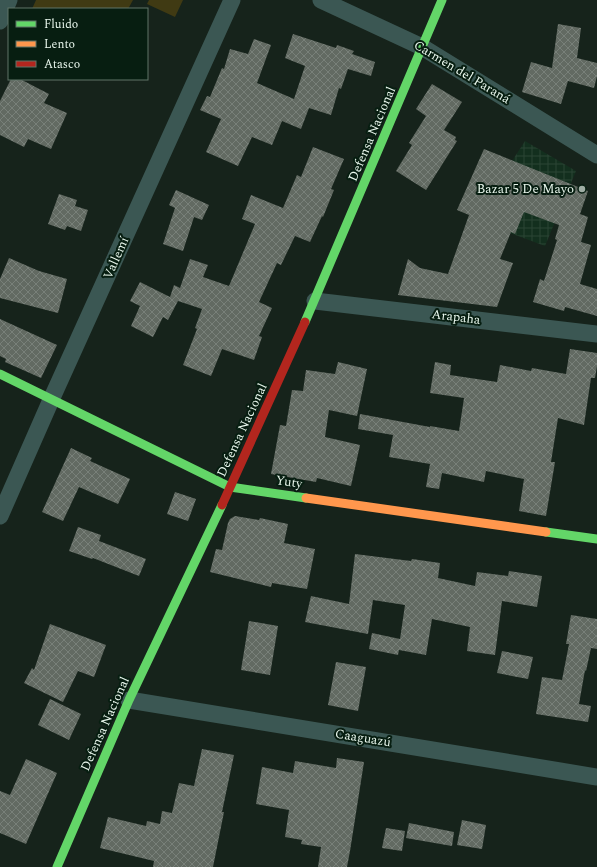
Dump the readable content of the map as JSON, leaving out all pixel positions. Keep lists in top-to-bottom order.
{
  "streets": {
    "street": [
      "Carmen del Paraná",
      "Defensa Nacional",
      "Vallemí",
      "Arapaha",
      "Yuty",
      "Caaguazú"
    ]
  },
  "crossings": [
    ["Carmen del Paraná", "Defensa Nacional"],
    ["Defensa Nacional", "Arapaha"],
    ["Defensa Nacional", "Yuty"],
    ["Defensa Nacional", "Caaguazú"],
    ["Vallemí", "Yuty"]
  ],
  "places": ["Bazar 5 De Mayo"],
  "legend": ["Fluido", "Lento", "Atasco"]
}
